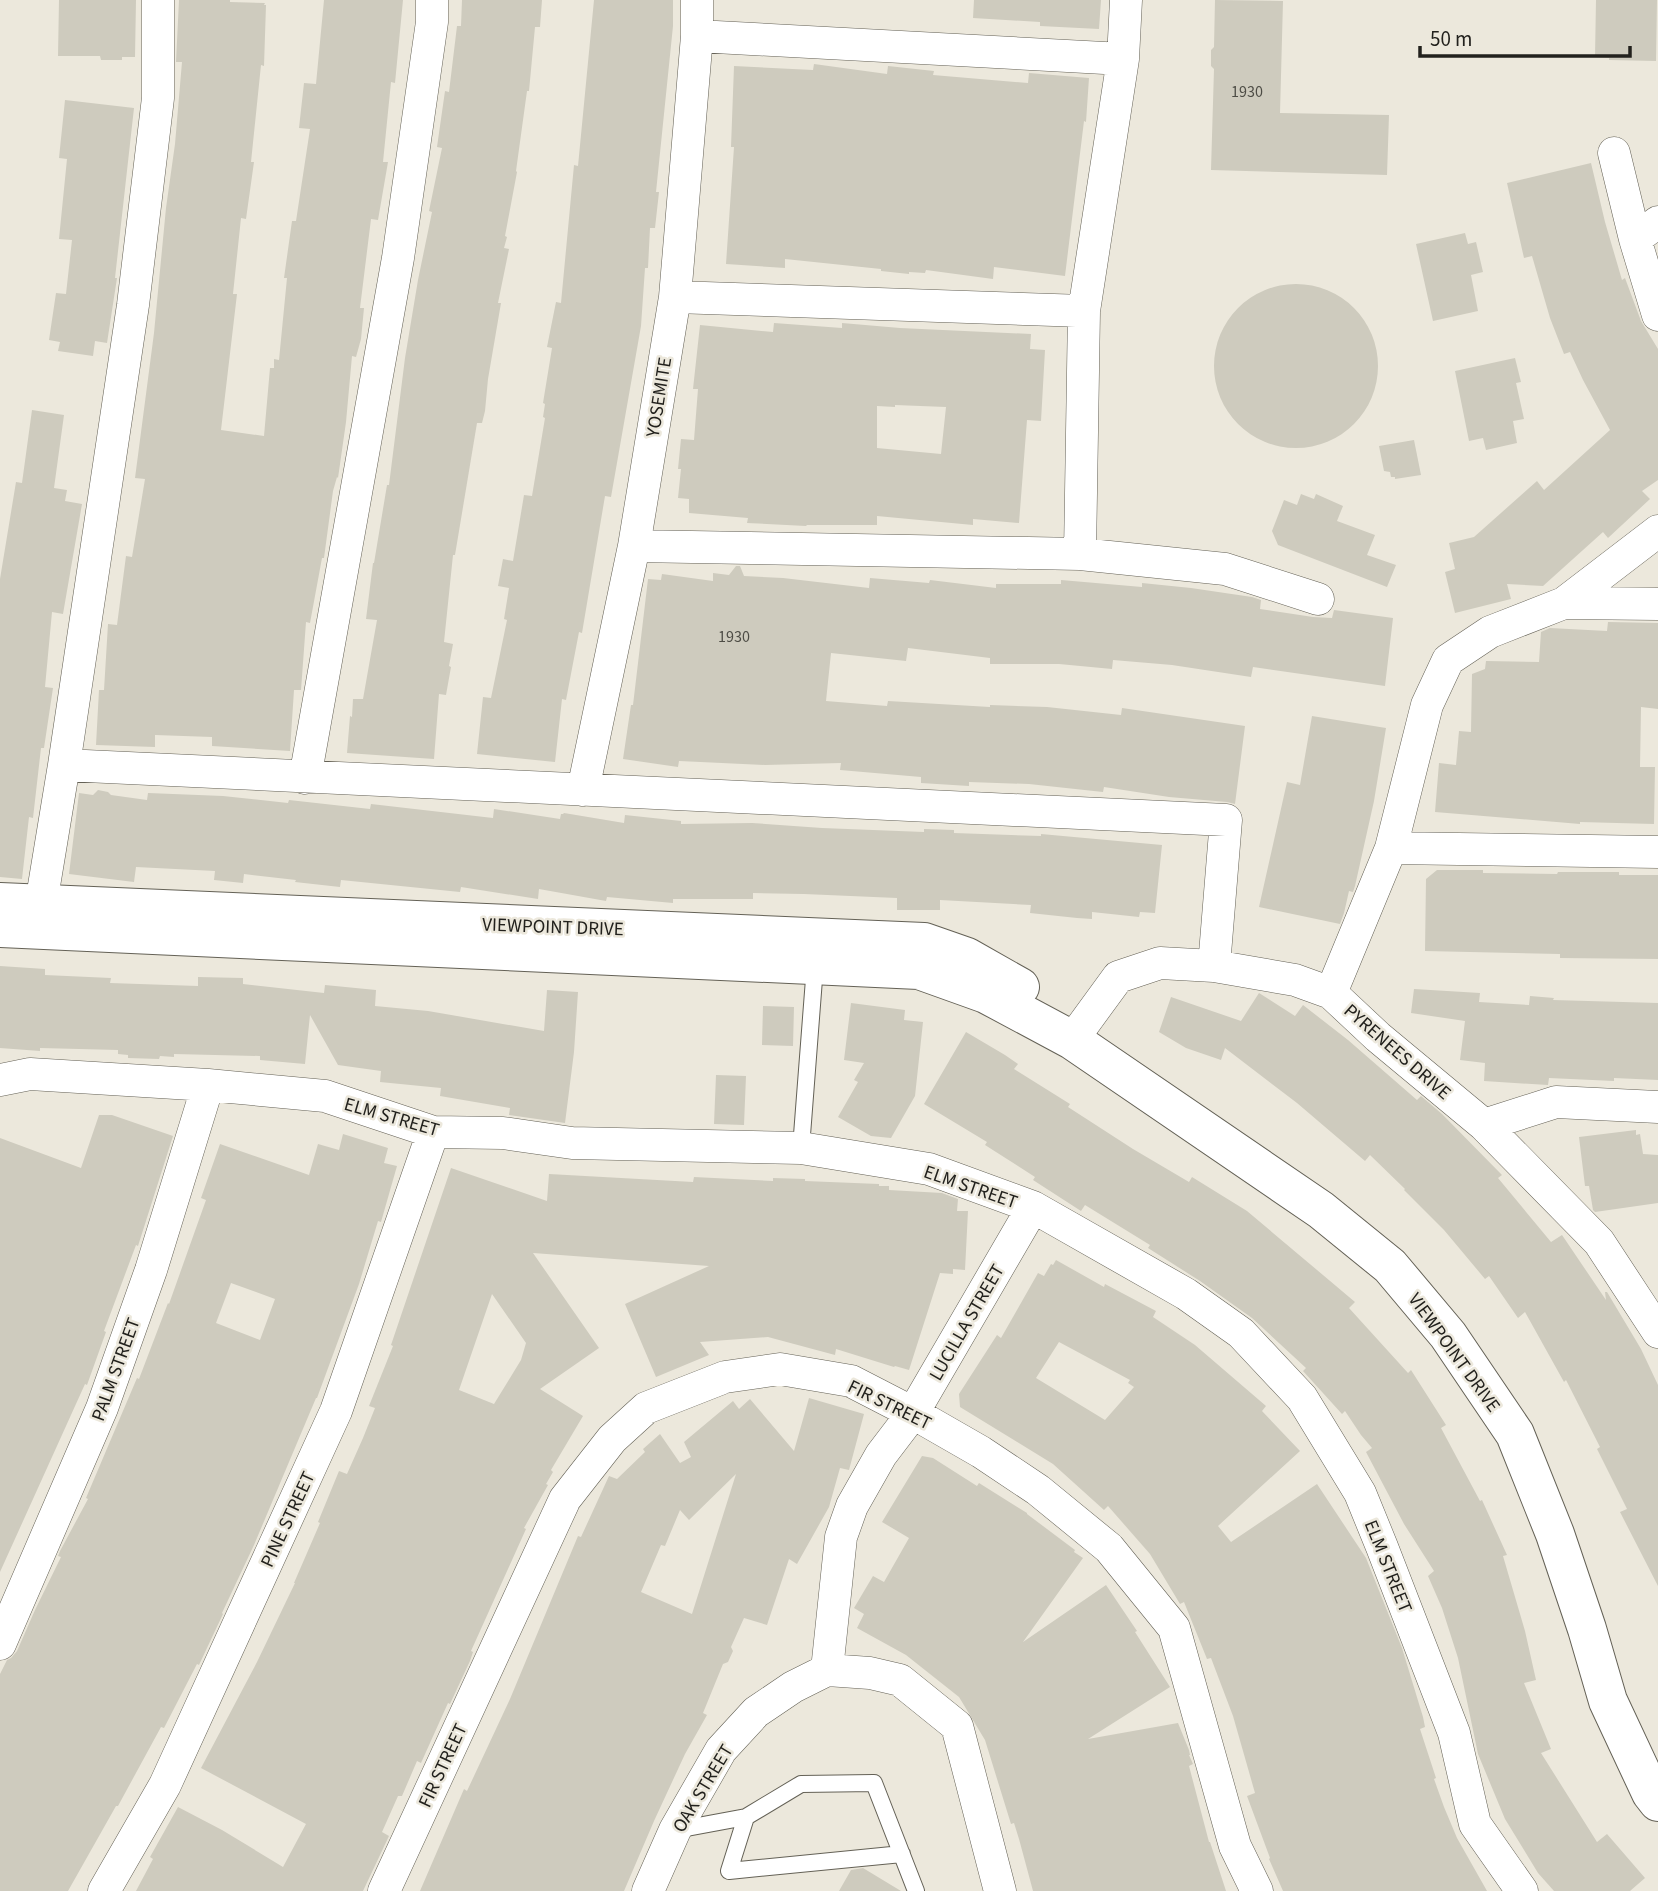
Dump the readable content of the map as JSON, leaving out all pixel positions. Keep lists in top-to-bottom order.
{
  "streets": {
    "street": [
      "YOSEMITE",
      "VIEWPOINT DRIVE",
      "PYRENEES DRIVE",
      "ELM STREET",
      "LUCILLA STREET",
      "PALM STREET",
      "FIR STREET",
      "PINE STREET",
      "OAK STREET"
    ]
  },
  "crossings": [
    ["VIEWPOINT DRIVE", "PYRENEES DRIVE"],
    ["ELM STREET", "LUCILLA STREET"],
    ["ELM STREET", "PALM STREET"],
    ["ELM STREET", "PINE STREET"],
    ["LUCILLA STREET", "FIR STREET"],
    ["LUCILLA STREET", "OAK STREET"]
  ],
  "house_numbers": ["1930", "1930"],
  "scale_bar": "50 m"
}
